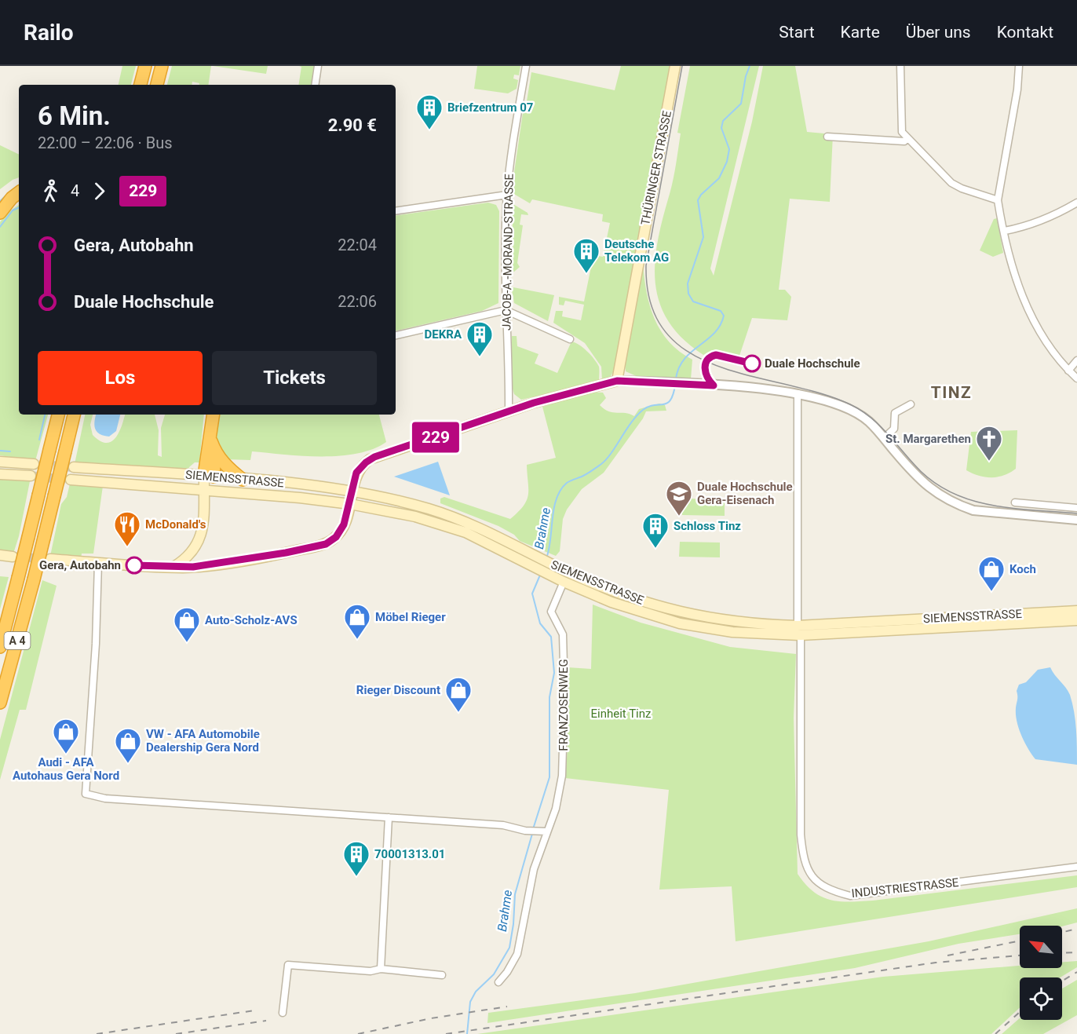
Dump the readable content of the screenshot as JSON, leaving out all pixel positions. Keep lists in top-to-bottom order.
{
  "streets": {
    "highway": ["A 4"],
    "main road": ["THÜRINGER STRASSE", "SIEMENSSTRASSE"],
    "street": ["JACOB-A.-MORAND-STRASSE", "FRANZOSENWEG", "INDUSTRIESTRASSE"]
  },
  "crossings": [
    ["SIEMENSSTRASSE", "FRANZOSENWEG"],
    ["SIEMENSSTRASSE", "INDUSTRIESTRASSE"]
  ],
  "districts": ["TINZ"],
  "water": ["Brahme"],
  "parks": ["Einheit Tinz"],
  "places": {
    "building": [
      "Briefzentrum 07",
      "Deutsche Telekom AG",
      "DEKRA",
      "Schloss Tinz",
      "70001313.01"
    ],
    "other": ["Duale Hochschule", "Gera, Autobahn"],
    "church": ["St. Margarethen"],
    "school or university": ["Duale Hochschule Gera-Eisenach"],
    "restaurant": ["McDonald's"],
    "shop": [
      "Koch",
      "Möbel Rieger",
      "Auto-Scholz-AVS",
      "Rieger Discount",
      "Audi - AFA Autohaus Gera Nord",
      "VW - AFA Automobile Dealership Gera Nord"
    ]
  },
  "lines": ["bus line 229"],
  "north": "top left",
  "page": {
    "header": "Railo",
    "nav": [
      "Start",
      "Karte",
      "Über uns",
      "Kontakt"
    ],
    "on_map": "229",
    "heading": ["6 Min.", "22:00 – 22:06 · Bus", "2.90 €"],
    "legs": ["4", "229"],
    "list": [
      {
        "name": "Gera, Autobahn",
        "value": "22:04"
      },
      {
        "name": "Duale Hochschule",
        "value": "22:06"
      }
    ],
    "buttons": ["Los", "Tickets"]
  }
}
